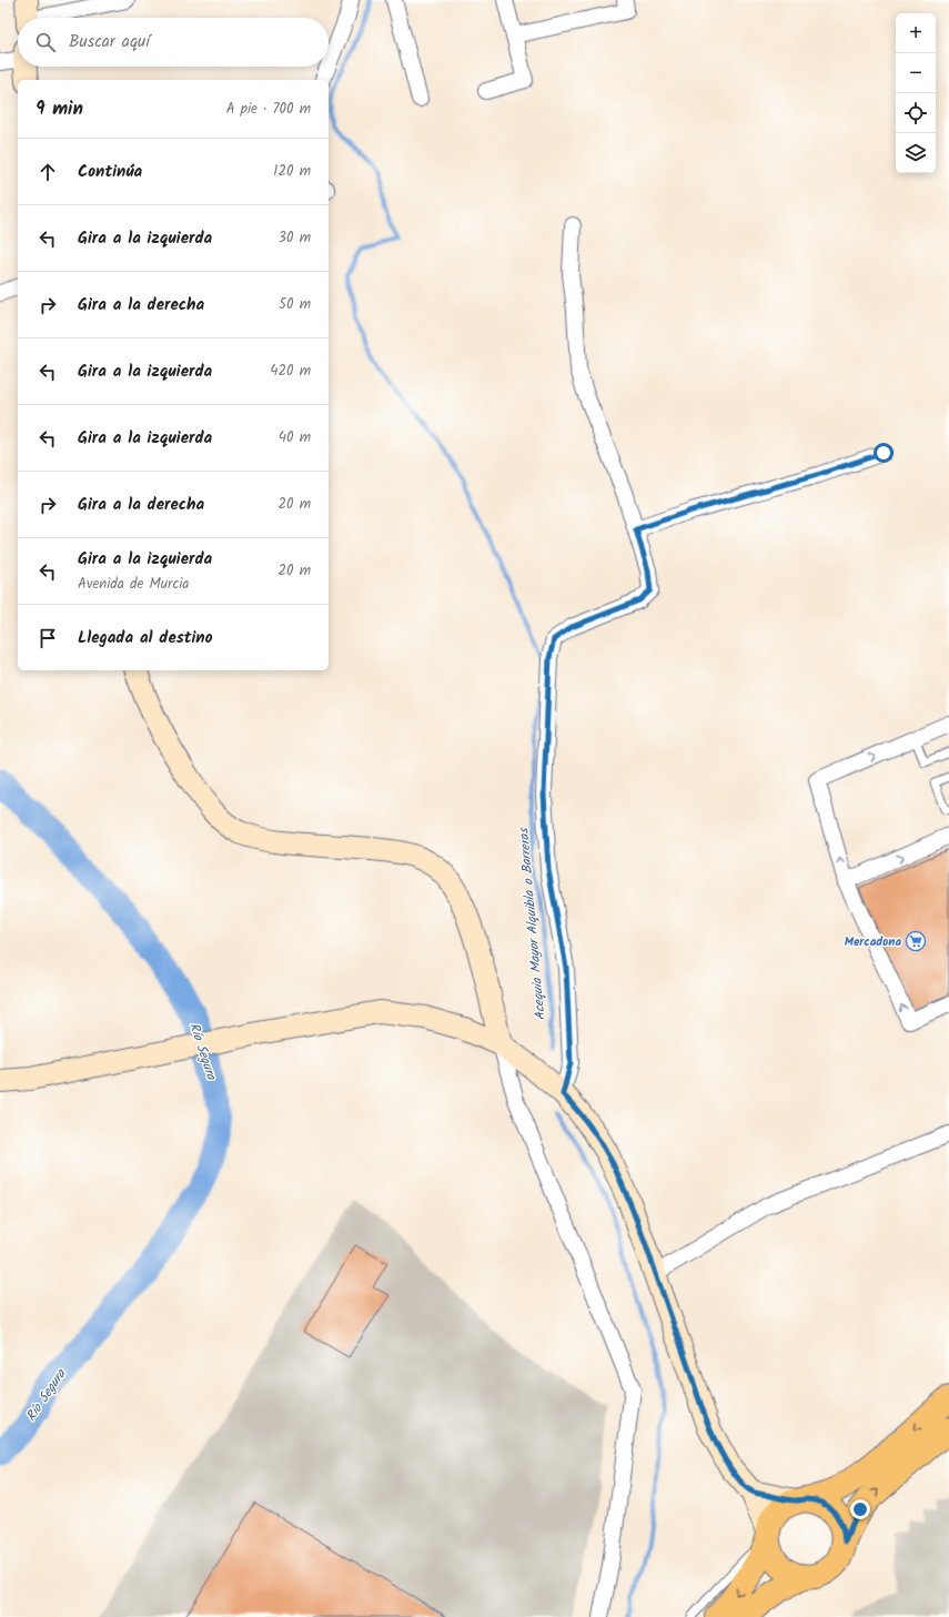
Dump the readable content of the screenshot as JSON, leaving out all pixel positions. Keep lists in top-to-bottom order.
{
  "water": ["Acequia Mayor Alquibla o Barreras", "Río Segura"],
  "places": {
    "supermarket": ["Mercadona"]
  },
  "page": {
    "map_buttons": ["+", "−"],
    "search": "Buscar aquí",
    "heading": ["9 min", "A pie · 700 m"],
    "list": [
      ["Continúa", "120 m"],
      ["Gira a la izquierda", "30 m"],
      ["Gira a la derecha", "50 m"],
      ["Gira a la izquierda", "420 m"],
      ["Gira a la izquierda", "40 m"],
      ["Gira a la derecha", "20 m"],
      ["Gira a la izquierda", "Avenida de Murcia", "20 m"],
      "Llegada al destino"
    ]
  }
}
